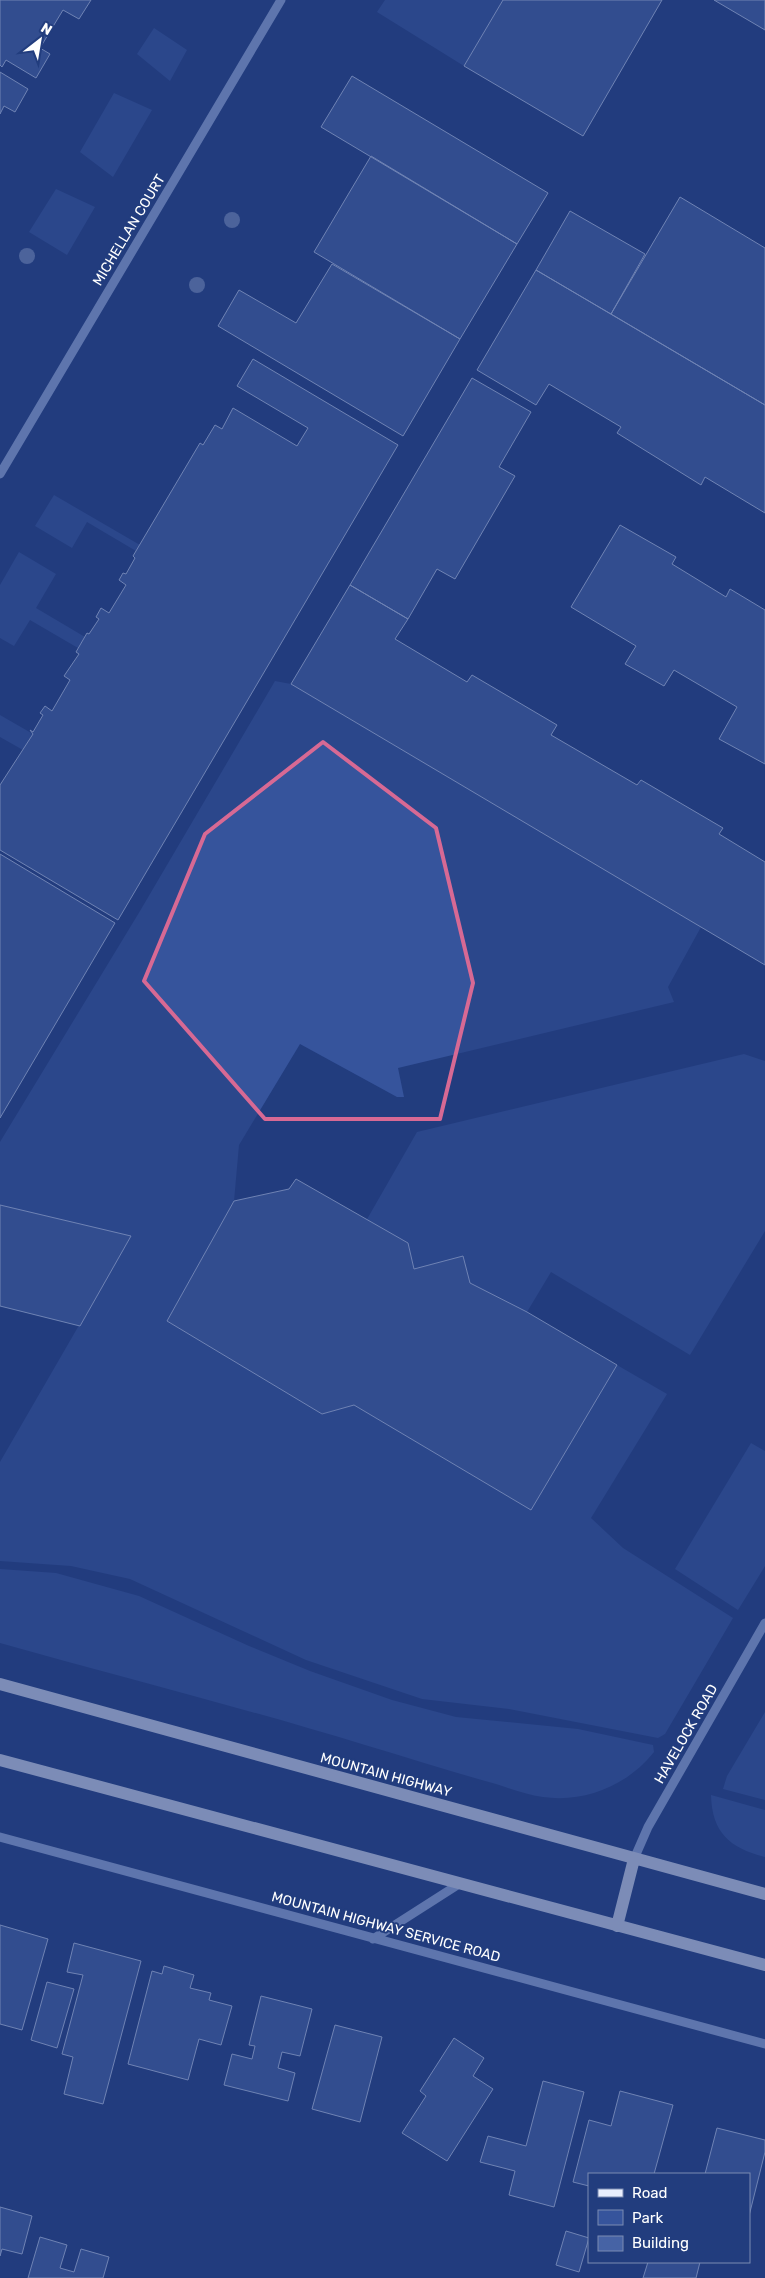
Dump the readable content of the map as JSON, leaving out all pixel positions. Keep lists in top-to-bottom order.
{
  "streets": {
    "main road": ["MOUNTAIN HIGHWAY"],
    "street": ["MICHELLAN COURT", "HAVELOCK ROAD", "MOUNTAIN HIGHWAY SERVICE ROAD"]
  },
  "crossings": [
    ["HAVELOCK ROAD", "MOUNTAIN HIGHWAY"]
  ],
  "legend": ["Road", "Park", "Building"],
  "north": "top right"
}
